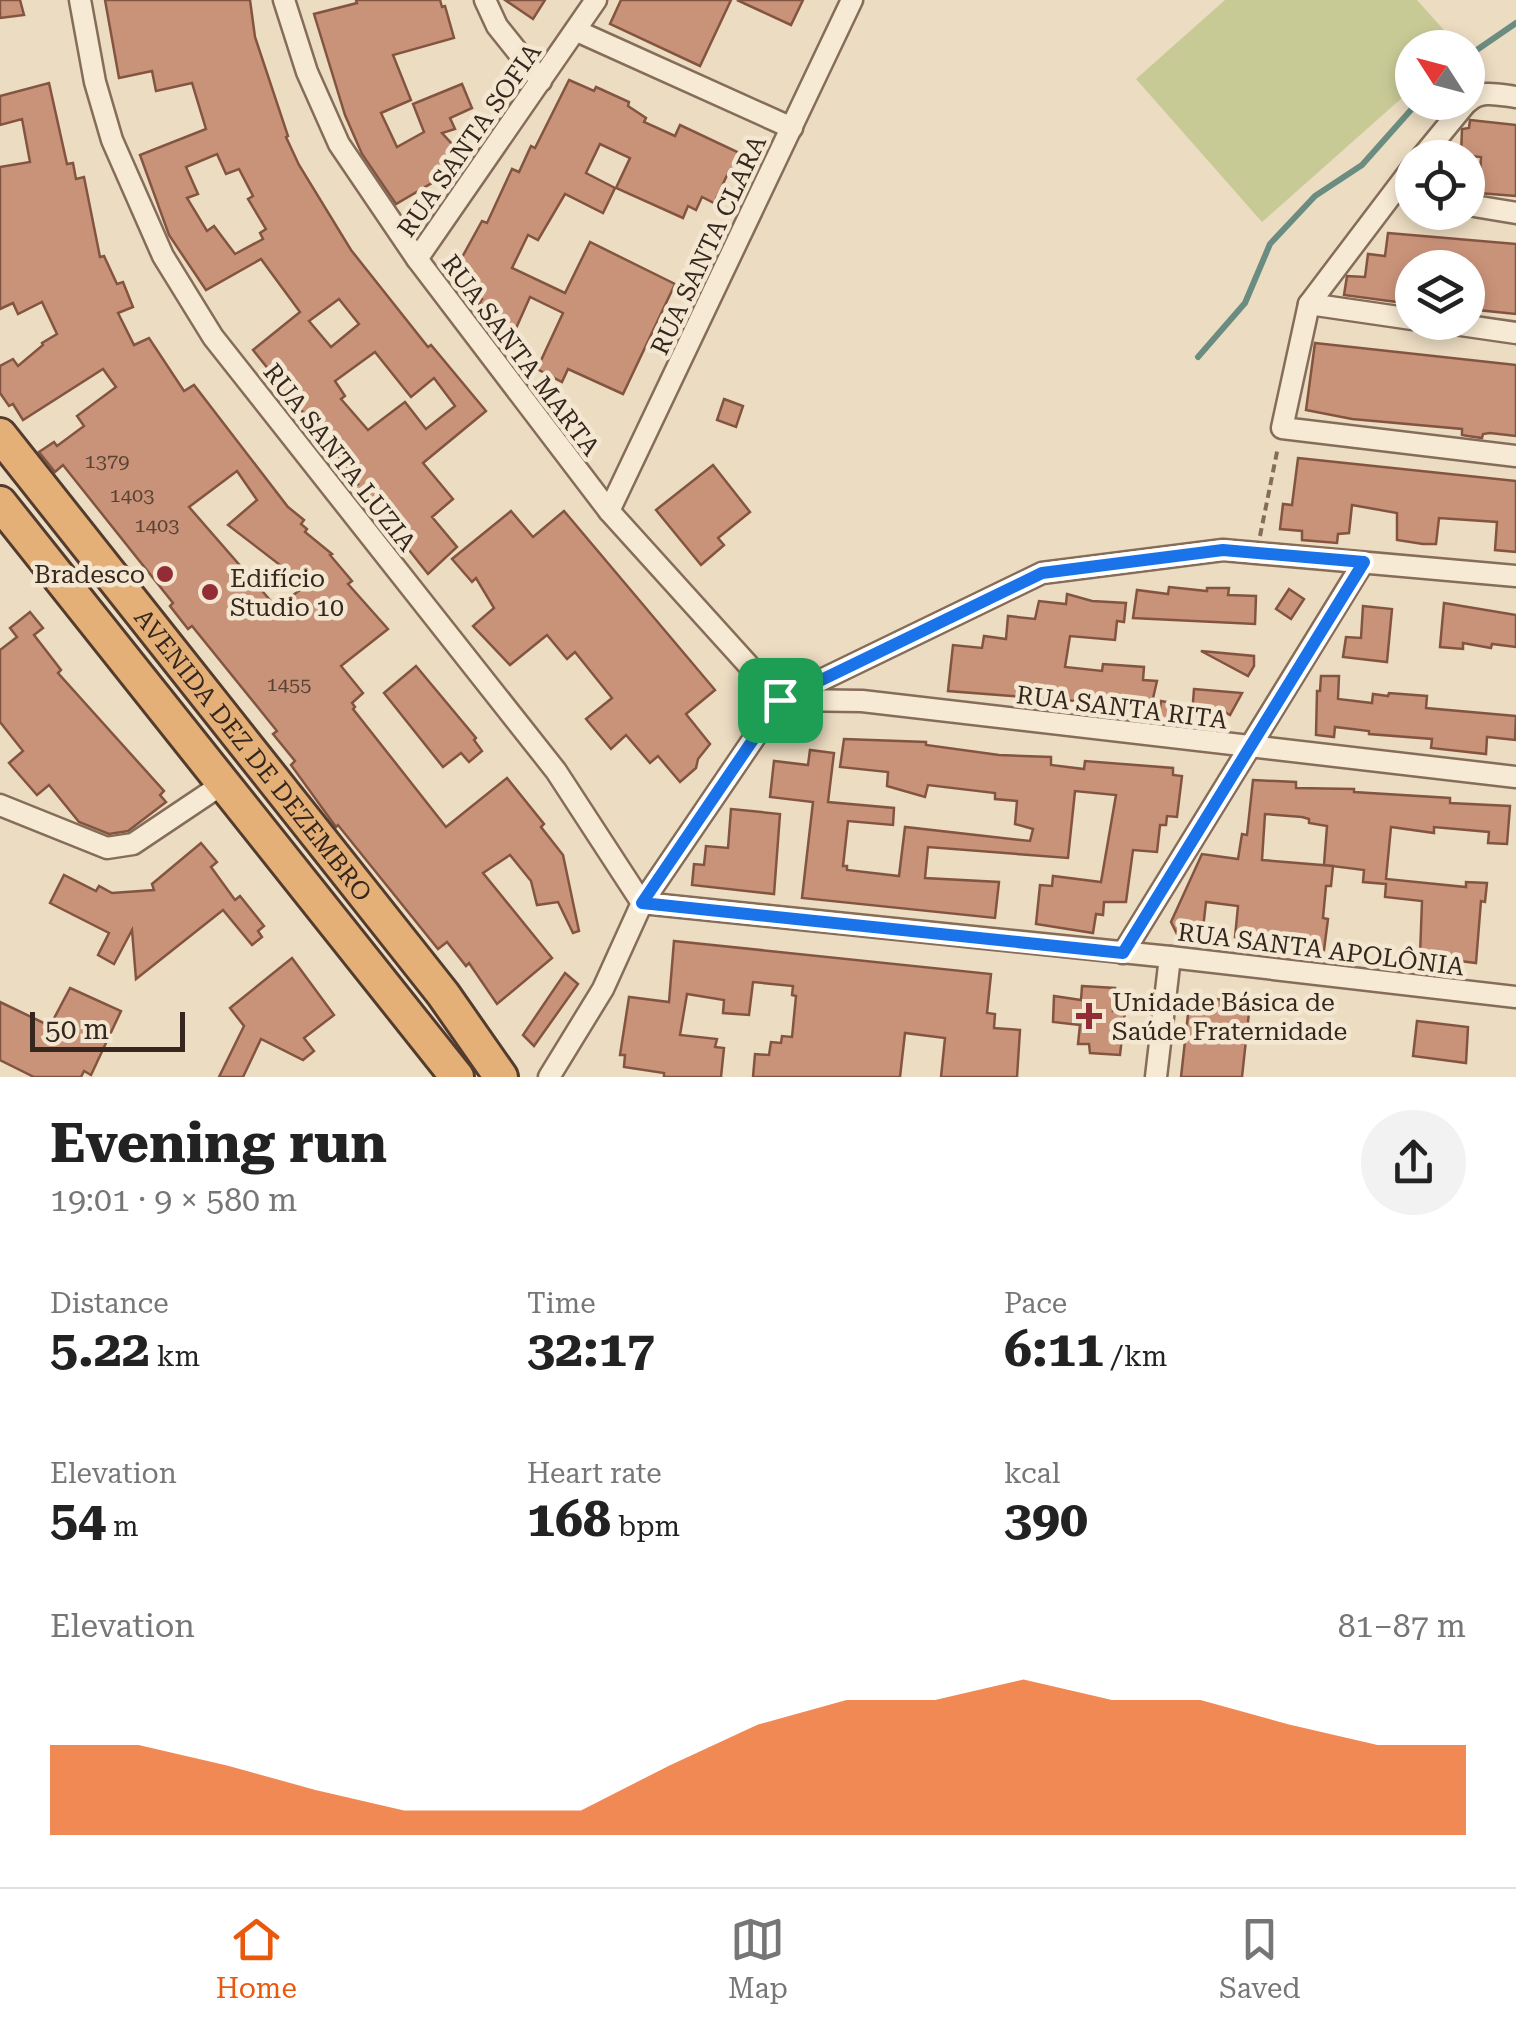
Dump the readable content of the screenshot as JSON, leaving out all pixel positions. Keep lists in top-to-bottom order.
{
  "streets": {
    "highway": ["AVENIDA DEZ DE DEZEMBRO"],
    "street": [
      "RUA SANTA SOFIA",
      "RUA SANTA CLARA",
      "RUA SANTA MARTA",
      "RUA SANTA LUZIA",
      "RUA SANTA RITA",
      "RUA SANTA APOLÔNIA"
    ]
  },
  "crossings": [
    ["RUA SANTA SOFIA", "RUA SANTA MARTA"],
    ["RUA SANTA CLARA", "RUA SANTA MARTA"],
    ["RUA SANTA MARTA", "RUA SANTA RITA"],
    ["RUA SANTA LUZIA", "RUA SANTA APOLÔNIA"]
  ],
  "places": {
    "other": ["Bradesco", "Edifício Studio 10"],
    "health": ["Unidade Básica de Saúde Fraternidade"]
  },
  "house_numbers": [
    "1379",
    "1403",
    "1403",
    "1455"
  ],
  "scale_bar": "50 m",
  "north": "top left",
  "page": {
    "scale": "50 m",
    "heading": ["Evening run", "19:01 · 9 × 580 m"],
    "stats": [
      ["Distance", "5.22 km"],
      ["Time", "32:17"],
      ["Pace", "6:11 /km"],
      ["Elevation", "54 m"],
      ["Heart rate", "168 bpm"],
      ["kcal", "390"]
    ],
    "chart": ["Elevation", "81–87 m"],
    "tabs": ["Home", "Map", "Saved"]
  }
}
